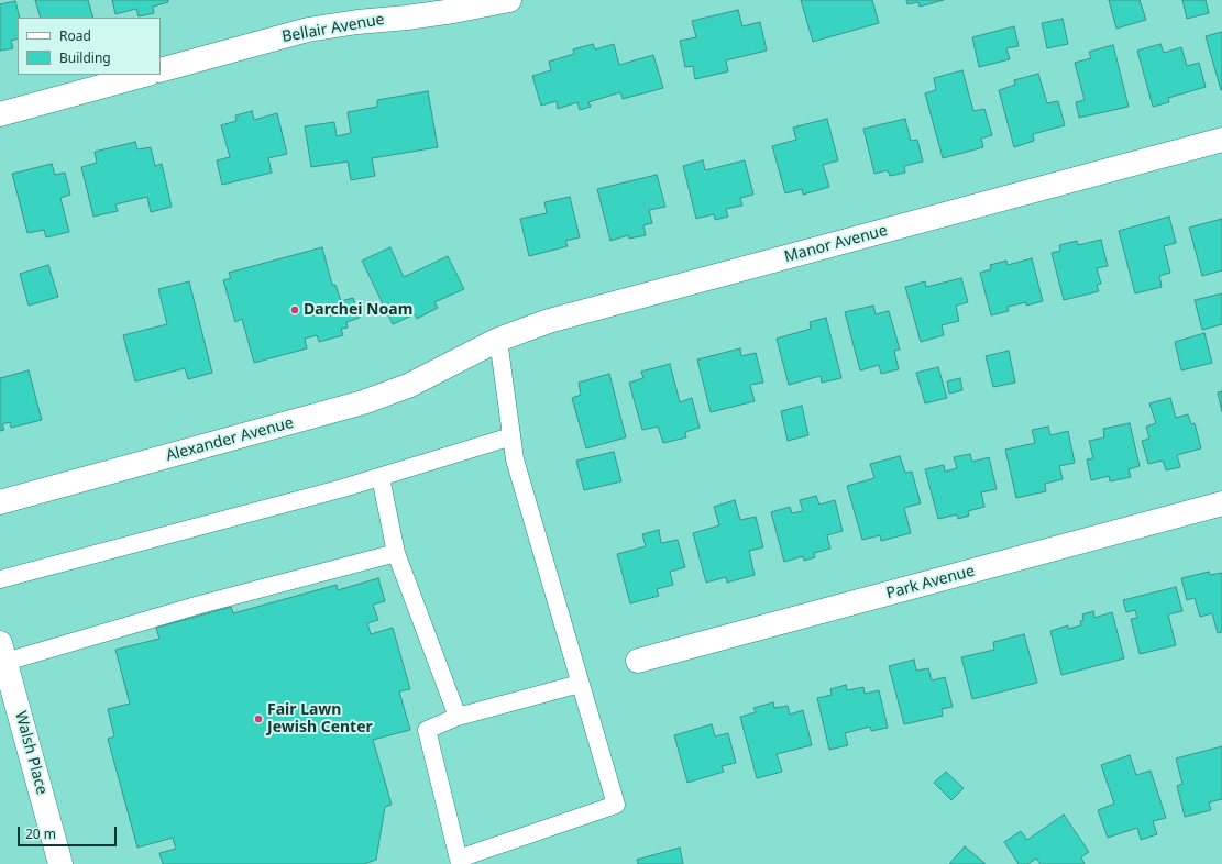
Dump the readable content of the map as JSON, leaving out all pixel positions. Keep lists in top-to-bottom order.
{
  "streets": {
    "street": [
      "Bellair Avenue",
      "Manor Avenue",
      "Alexander Avenue",
      "Park Avenue",
      "Walsh Place"
    ]
  },
  "crossings": [
    ["Manor Avenue", "Alexander Avenue"]
  ],
  "places": ["Darchei Noam", "Fair Lawn Jewish Center"],
  "legend": ["Road", "Building"],
  "scale_bar": "20 m"
}
